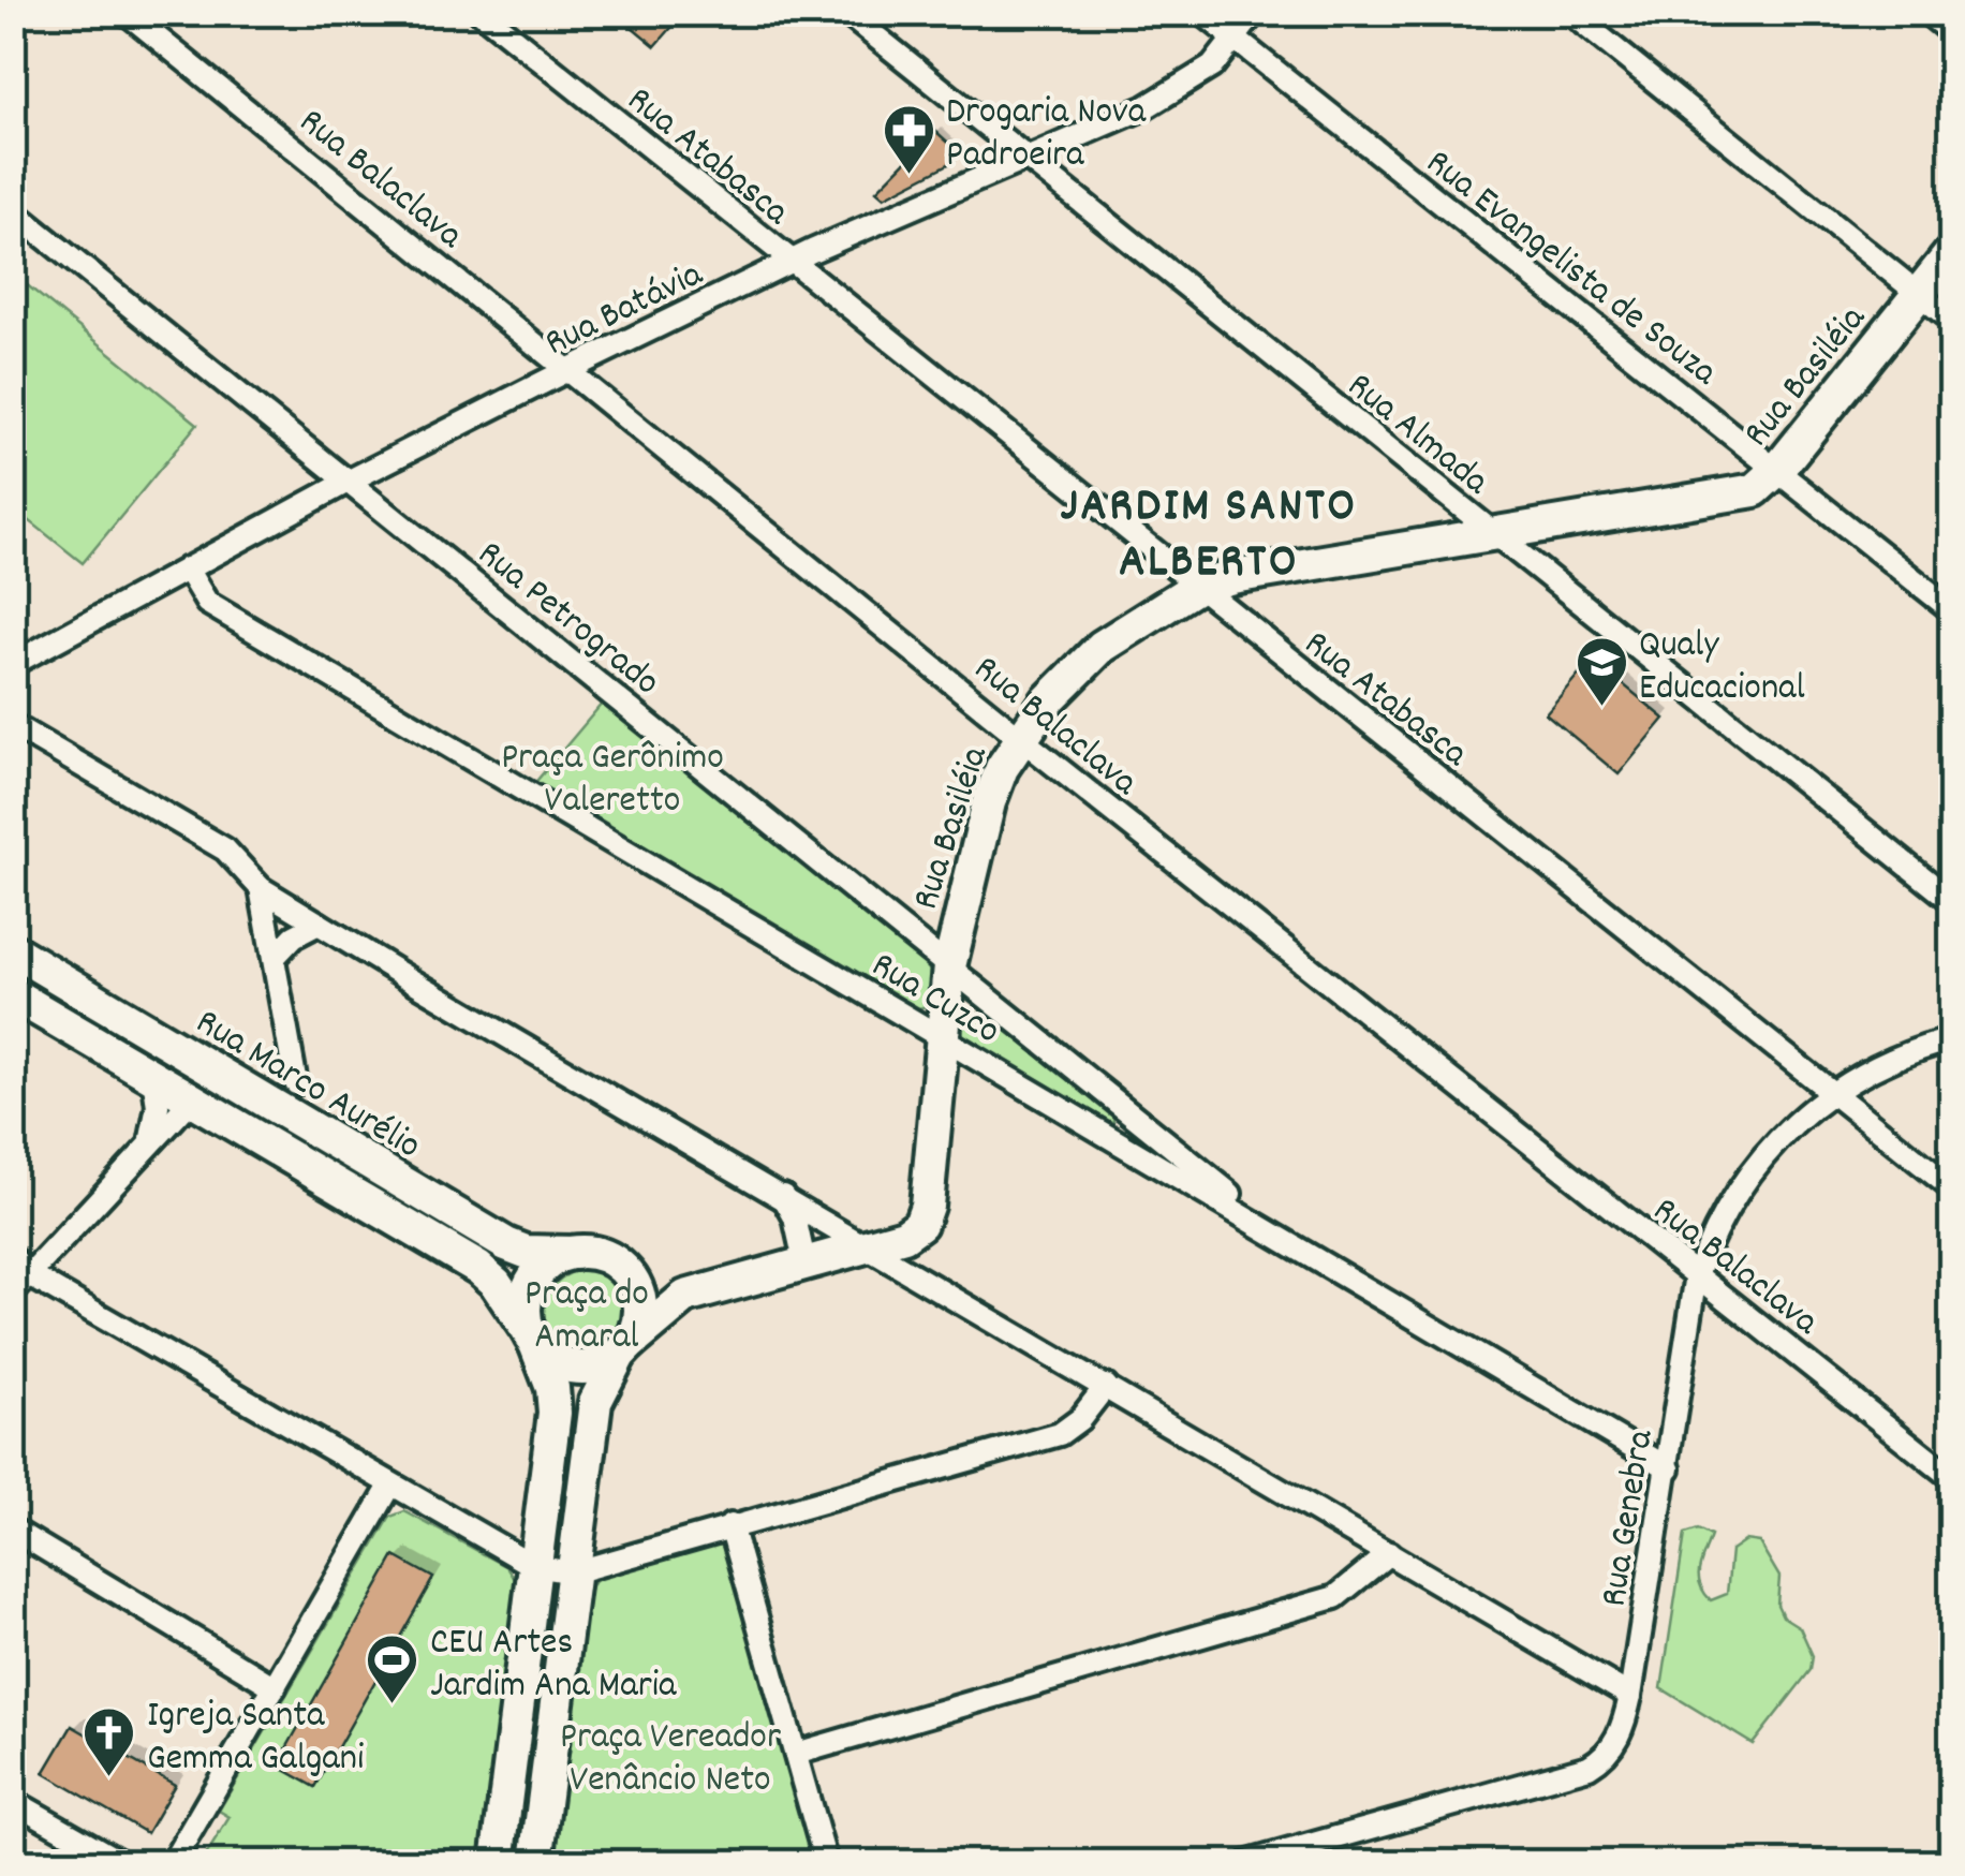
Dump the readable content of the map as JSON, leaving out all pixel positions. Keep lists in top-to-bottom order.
{
  "streets": {
    "street": [
      "Rua Atabasca",
      "Rua Balaclava",
      "Rua Evangelista de Souza",
      "Rua Batávia",
      "Rua Basiléia",
      "Rua Almada",
      "Rua Petrogrado",
      "Rua Cuzco",
      "Rua Marco Aurélio",
      "Rua Genebra"
    ]
  },
  "crossings": [
    ["Rua Atabasca", "Rua Batávia"],
    ["Rua Atabasca", "Rua Basiléia"],
    ["Rua Atabasca", "Rua Genebra"],
    ["Rua Balaclava", "Rua Batávia"],
    ["Rua Balaclava", "Rua Basiléia"],
    ["Rua Balaclava", "Rua Genebra"],
    ["Rua Evangelista de Souza", "Rua Batávia"],
    ["Rua Evangelista de Souza", "Rua Basiléia"],
    ["Rua Batávia", "Rua Almada"],
    ["Rua Batávia", "Rua Petrogrado"],
    ["Rua Batávia", "Rua Cuzco"],
    ["Rua Basiléia", "Rua Almada"],
    ["Rua Basiléia", "Rua Petrogrado"],
    ["Rua Basiléia", "Rua Cuzco"],
    ["Rua Petrogrado", "Rua Cuzco"],
    ["Rua Cuzco", "Rua Genebra"]
  ],
  "districts": ["JARDIM SANTO ALBERTO"],
  "parks": ["Praça Gerônimo Valeretto", "Praça do Amaral", "Praça Vereador Venâncio Neto"],
  "places": {
    "pharmacy": ["Drogaria Nova Padroeira"],
    "school or university": ["Qualy Educacional"],
    "sports": ["CEU Artes Jardim Ana Maria"],
    "church": ["Igreja Santa Gemma Galgani"]
  }
}
